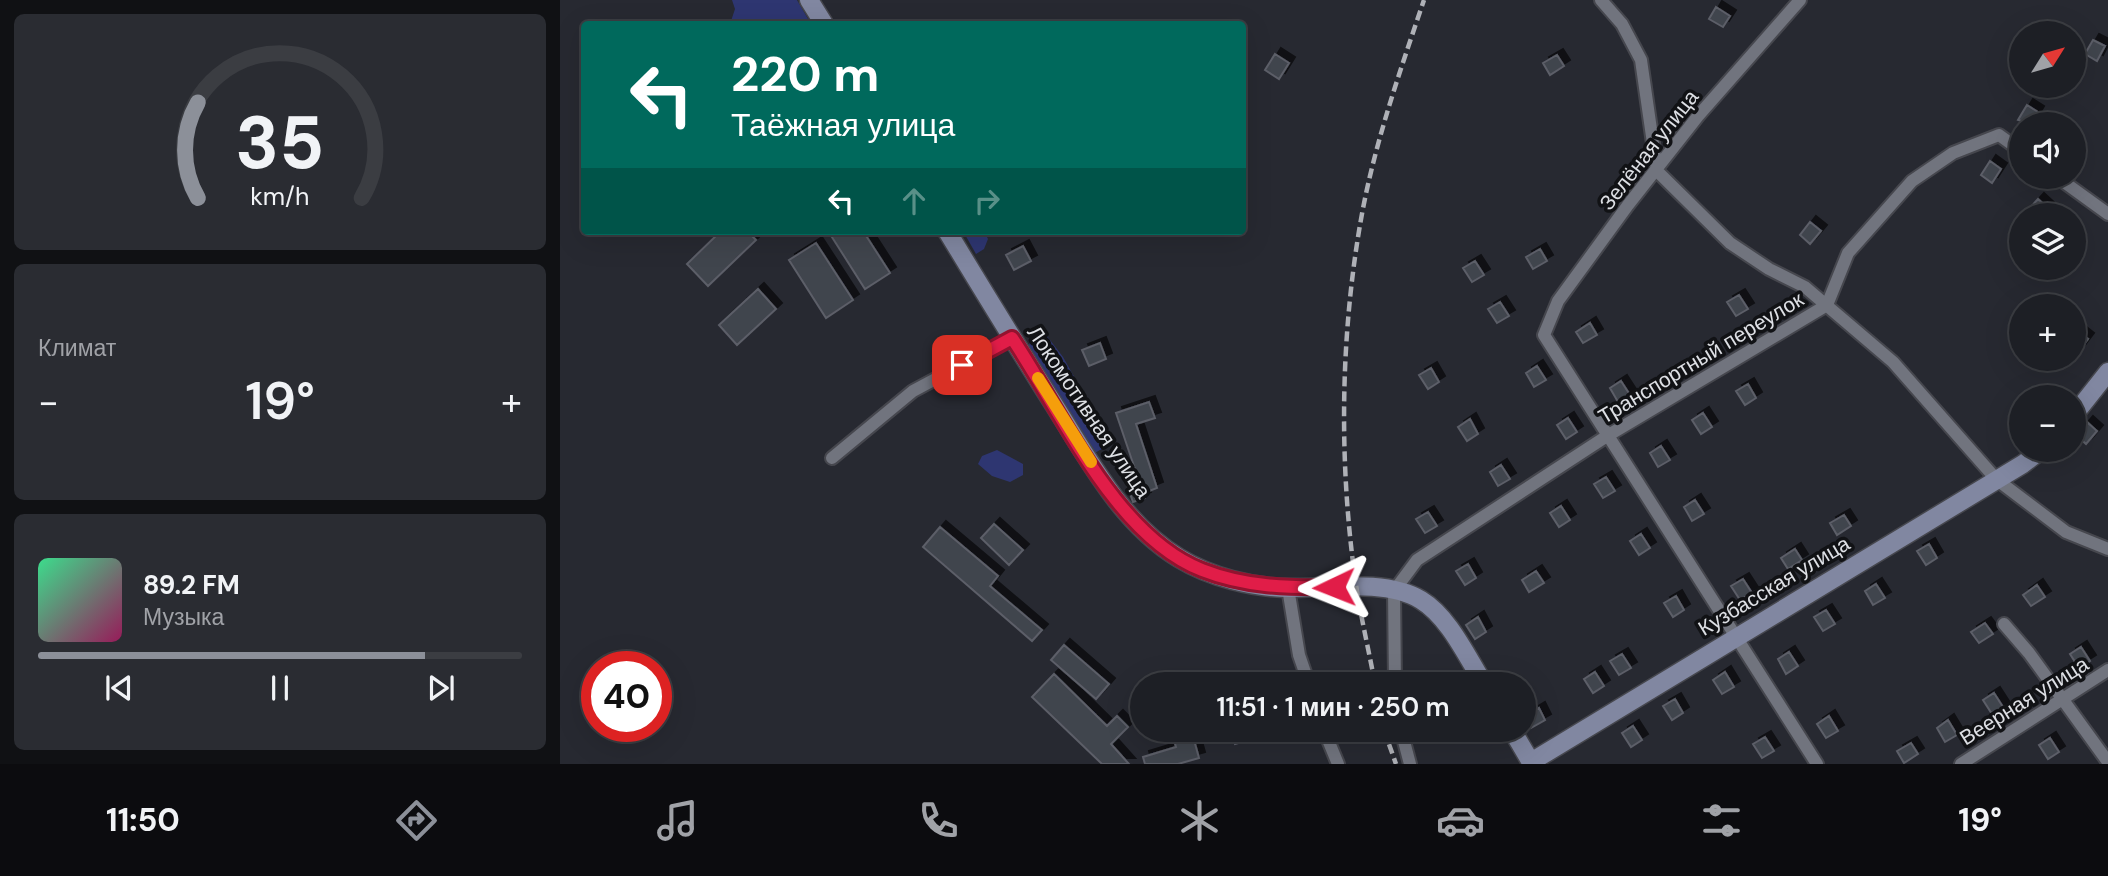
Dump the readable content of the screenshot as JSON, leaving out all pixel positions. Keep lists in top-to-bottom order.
{
  "streets": {
    "street": [
      "Зелёная улица",
      "Транспортный переулок",
      "Локомотивная улица",
      "Кузбасская улица",
      "Веерная улица"
    ]
  },
  "crossings": [
    ["Зелёная улица", "Транспортный переулок"],
    ["Транспортный переулок", "Локомотивная улица"]
  ],
  "north": "top right",
  "page": {
    "map_buttons": ["+", "−"],
    "turn": ["220 m", "Таёжная улица"],
    "tile": "Климат",
    "heat": ["−", "19°", "+"],
    "song": ["89.2 FM", "Музыка"],
    "limit": "40",
    "trip": "11:51 · 1 мин · 250 m",
    "tabs": ["11:50", "19°"],
    "gauge": ["35", "km/h"]
  }
}
